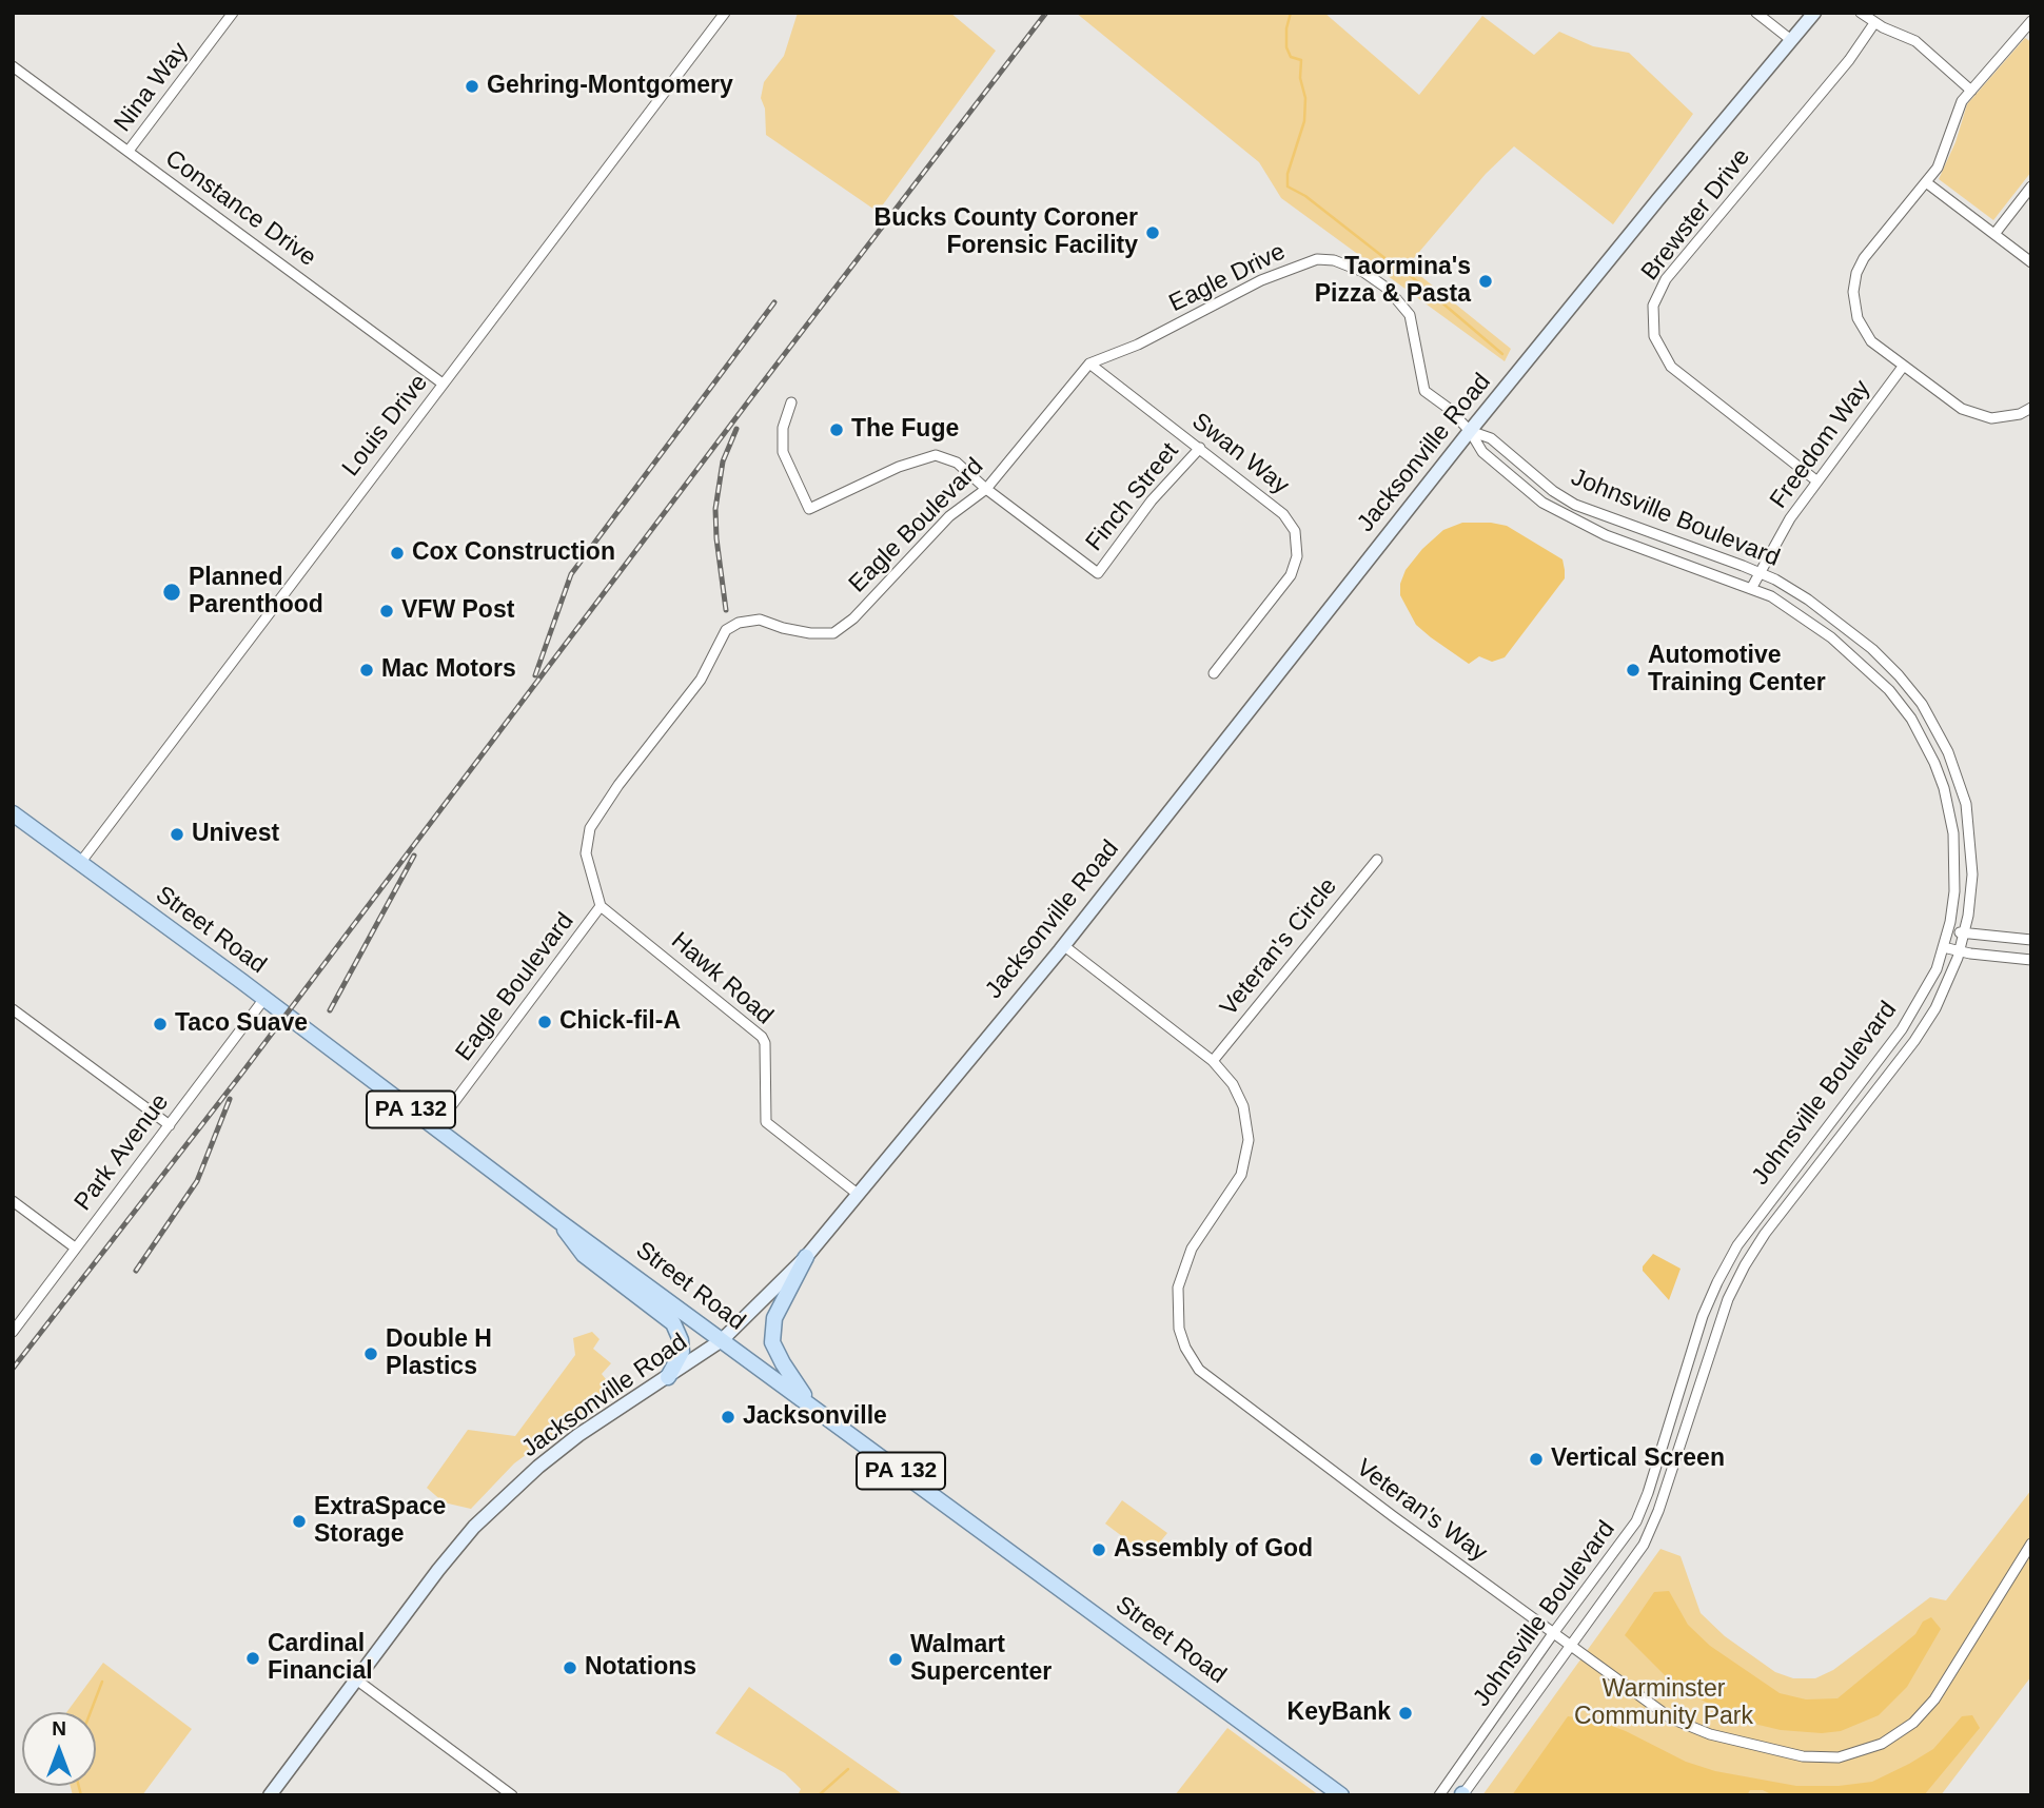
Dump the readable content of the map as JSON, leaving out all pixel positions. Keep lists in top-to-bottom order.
{
  "streets": {
    "main road": ["Jacksonville Road", "Street Road", "PA 132"],
    "street": [
      "Nina Way",
      "Constance Drive",
      "Brewster Drive",
      "Eagle Drive",
      "Louis Drive",
      "Freedom Way",
      "Swan Way",
      "Finch Street",
      "Johnsville Boulevard",
      "Eagle Boulevard",
      "Veteran's Circle",
      "Hawk Road",
      "Park Avenue",
      "Veteran's Way"
    ]
  },
  "crossings": [
    ["Nina Way", "Constance Drive"],
    ["Constance Drive", "Louis Drive"],
    ["Brewster Drive", "Freedom Way"],
    ["Eagle Drive", "Jacksonville Road"],
    ["Eagle Drive", "Swan Way"],
    ["Eagle Drive", "Johnsville Boulevard"],
    ["Eagle Drive", "Eagle Boulevard"],
    ["Louis Drive", "Street Road"],
    ["Freedom Way", "Johnsville Boulevard"],
    ["Jacksonville Road", "Johnsville Boulevard"],
    ["Jacksonville Road", "Street Road"],
    ["Jacksonville Road", "Hawk Road"],
    ["Jacksonville Road", "Veteran's Way"],
    ["Swan Way", "Finch Street"],
    ["Swan Way", "Eagle Boulevard"],
    ["Finch Street", "Eagle Boulevard"],
    ["Johnsville Boulevard", "Veteran's Way"],
    ["Eagle Boulevard", "Street Road"],
    ["Eagle Boulevard", "Hawk Road"],
    ["Street Road", "Park Avenue"],
    ["Veteran's Circle", "Veteran's Way"]
  ],
  "parks": ["Warminster Community Park"],
  "places": [
    "Gehring-Montgomery",
    "Bucks County Coroner Forensic Facility",
    "Taormina's Pizza & Pasta",
    "The Fuge",
    "Cox Construction",
    "Planned Parenthood",
    "VFW Post",
    "Mac Motors",
    "Automotive Training Center",
    "Univest",
    "Chick-fil-A",
    "Taco Suave",
    "Double H Plastics",
    "Jacksonville",
    "Vertical Screen",
    "ExtraSpace Storage",
    "Assembly of God",
    "Cardinal Financial",
    "Walmart Supercenter",
    "Notations",
    "KeyBank"
  ],
  "north": "top"
}
